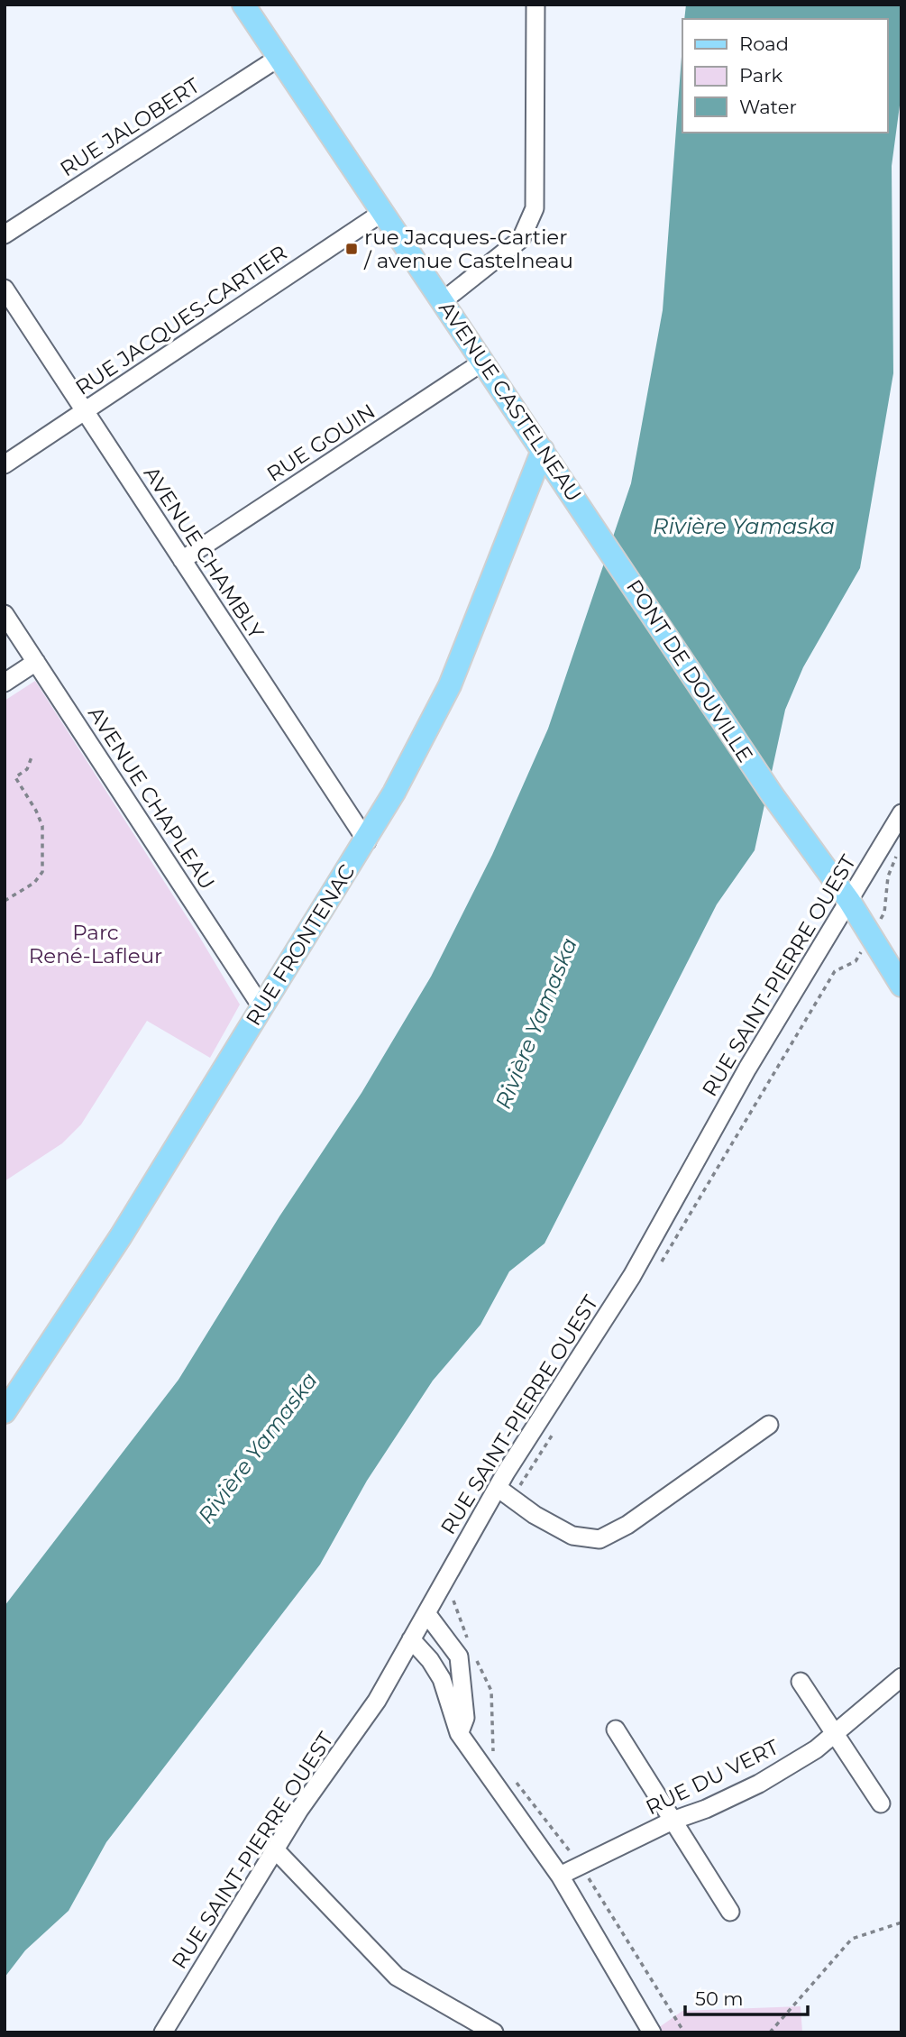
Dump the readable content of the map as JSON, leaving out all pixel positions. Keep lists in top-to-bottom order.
{
  "streets": {
    "main road": ["AVENUE CASTELNEAU", "PONT DE DOUVILLE", "RUE FRONTENAC"],
    "street": [
      "RUE JALOBERT",
      "RUE JACQUES-CARTIER",
      "RUE GOUIN",
      "AVENUE CHAMBLY",
      "AVENUE CHAPLEAU",
      "RUE SAINT-PIERRE OUEST",
      "RUE DU VERT"
    ]
  },
  "crossings": [
    ["RUE JALOBERT", "AVENUE CASTELNEAU"],
    ["RUE JACQUES-CARTIER", "AVENUE CASTELNEAU"],
    ["RUE JACQUES-CARTIER", "AVENUE CHAMBLY"],
    ["AVENUE CASTELNEAU", "RUE GOUIN"],
    ["AVENUE CASTELNEAU", "PONT DE DOUVILLE"],
    ["AVENUE CASTELNEAU", "RUE FRONTENAC"],
    ["RUE GOUIN", "AVENUE CHAMBLY"],
    ["AVENUE CHAMBLY", "RUE FRONTENAC"],
    ["PONT DE DOUVILLE", "RUE SAINT-PIERRE OUEST"],
    ["AVENUE CHAPLEAU", "RUE FRONTENAC"]
  ],
  "water": ["Rivière Yamaska"],
  "parks": ["Parc René-Lafleur"],
  "places": {
    "transit": ["rue Jacques-Cartier / avenue Castelneau"]
  },
  "legend": ["Road", "Park", "Water"],
  "scale_bar": "50 m"
}
